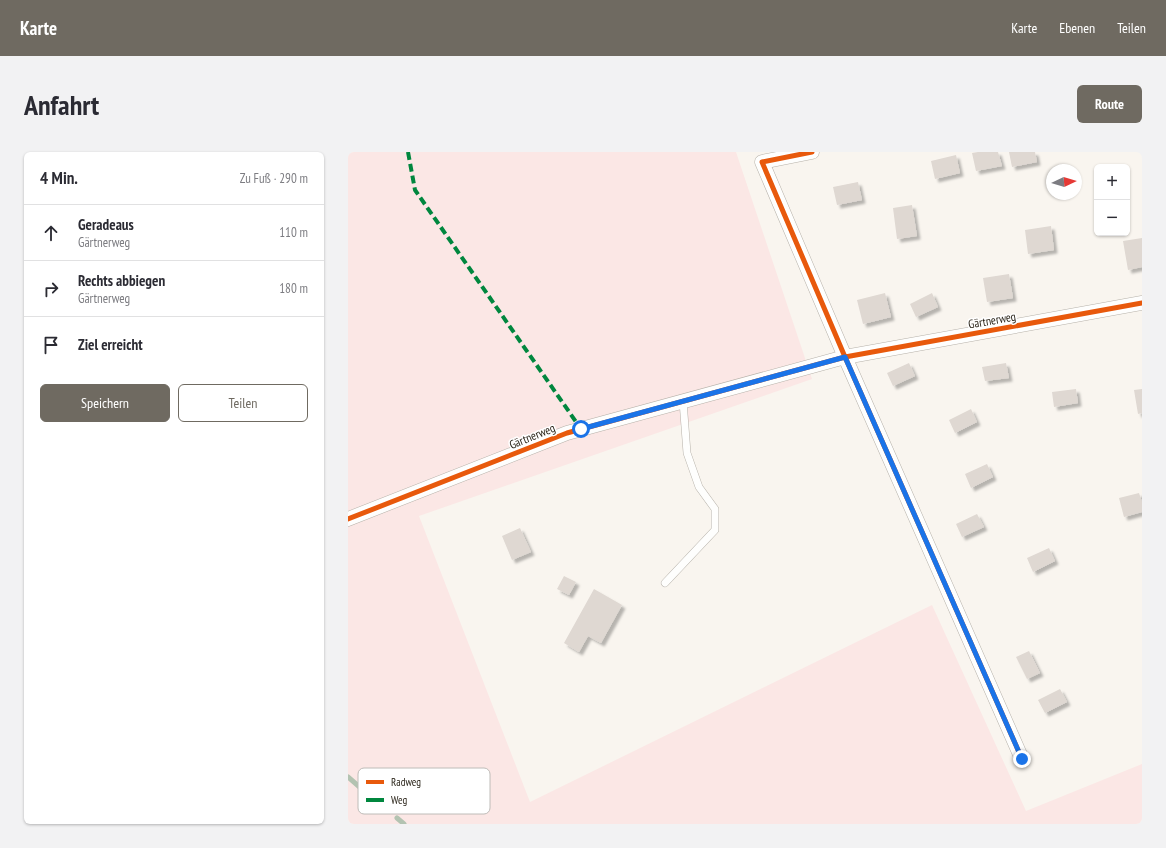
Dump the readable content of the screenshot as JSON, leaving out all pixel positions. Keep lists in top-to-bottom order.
{
  "streets": {
    "street": ["Gärtnerweg"]
  },
  "legend": ["Radweg", "Weg"],
  "north": "right",
  "page": {
    "header": "Karte",
    "nav": ["Karte", "Ebenen", "Teilen"],
    "buttons": [
      "Route",
      ["Speichern", "Teilen"]
    ],
    "title": "Anfahrt",
    "heading": ["4 Min.", "Zu Fuß · 290 m"],
    "map_buttons": ["+", "−"],
    "list": [
      ["Geradeaus", "Gärtnerweg", "110 m"],
      ["Rechts abbiegen", "Gärtnerweg", "180 m"],
      "Ziel erreicht"
    ]
  }
}
